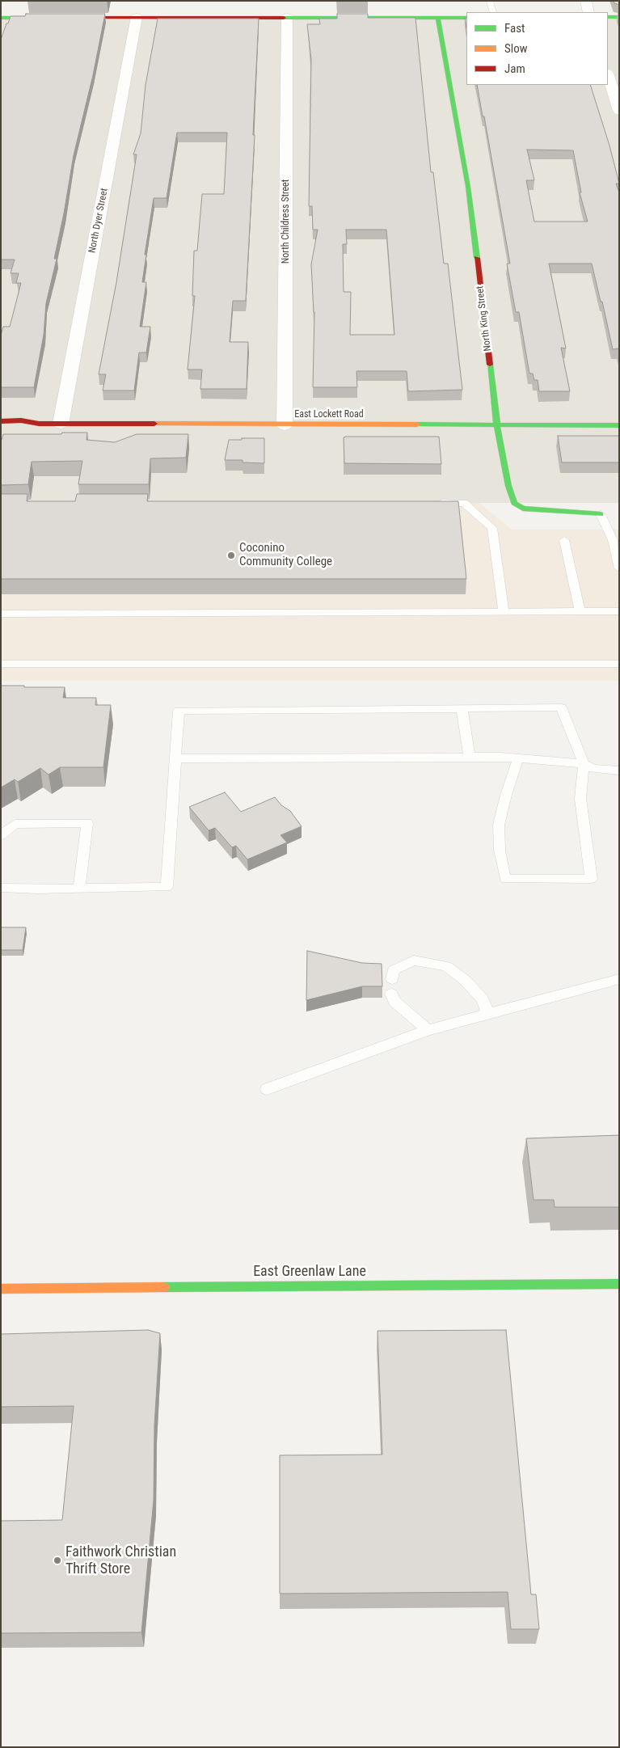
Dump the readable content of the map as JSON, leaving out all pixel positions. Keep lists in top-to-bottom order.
{
  "streets": {
    "street": [
      "North Dyer Street",
      "North Childress Street",
      "North King Street",
      "East Lockett Road",
      "East Greenlaw Lane"
    ]
  },
  "crossings": [
    ["North Dyer Street", "East Lockett Road"],
    ["North Childress Street", "East Lockett Road"],
    ["North King Street", "East Lockett Road"]
  ],
  "places": ["Coconino Community College", "Faithwork Christian Thrift Store"],
  "legend": ["Fast", "Slow", "Jam"]
}
